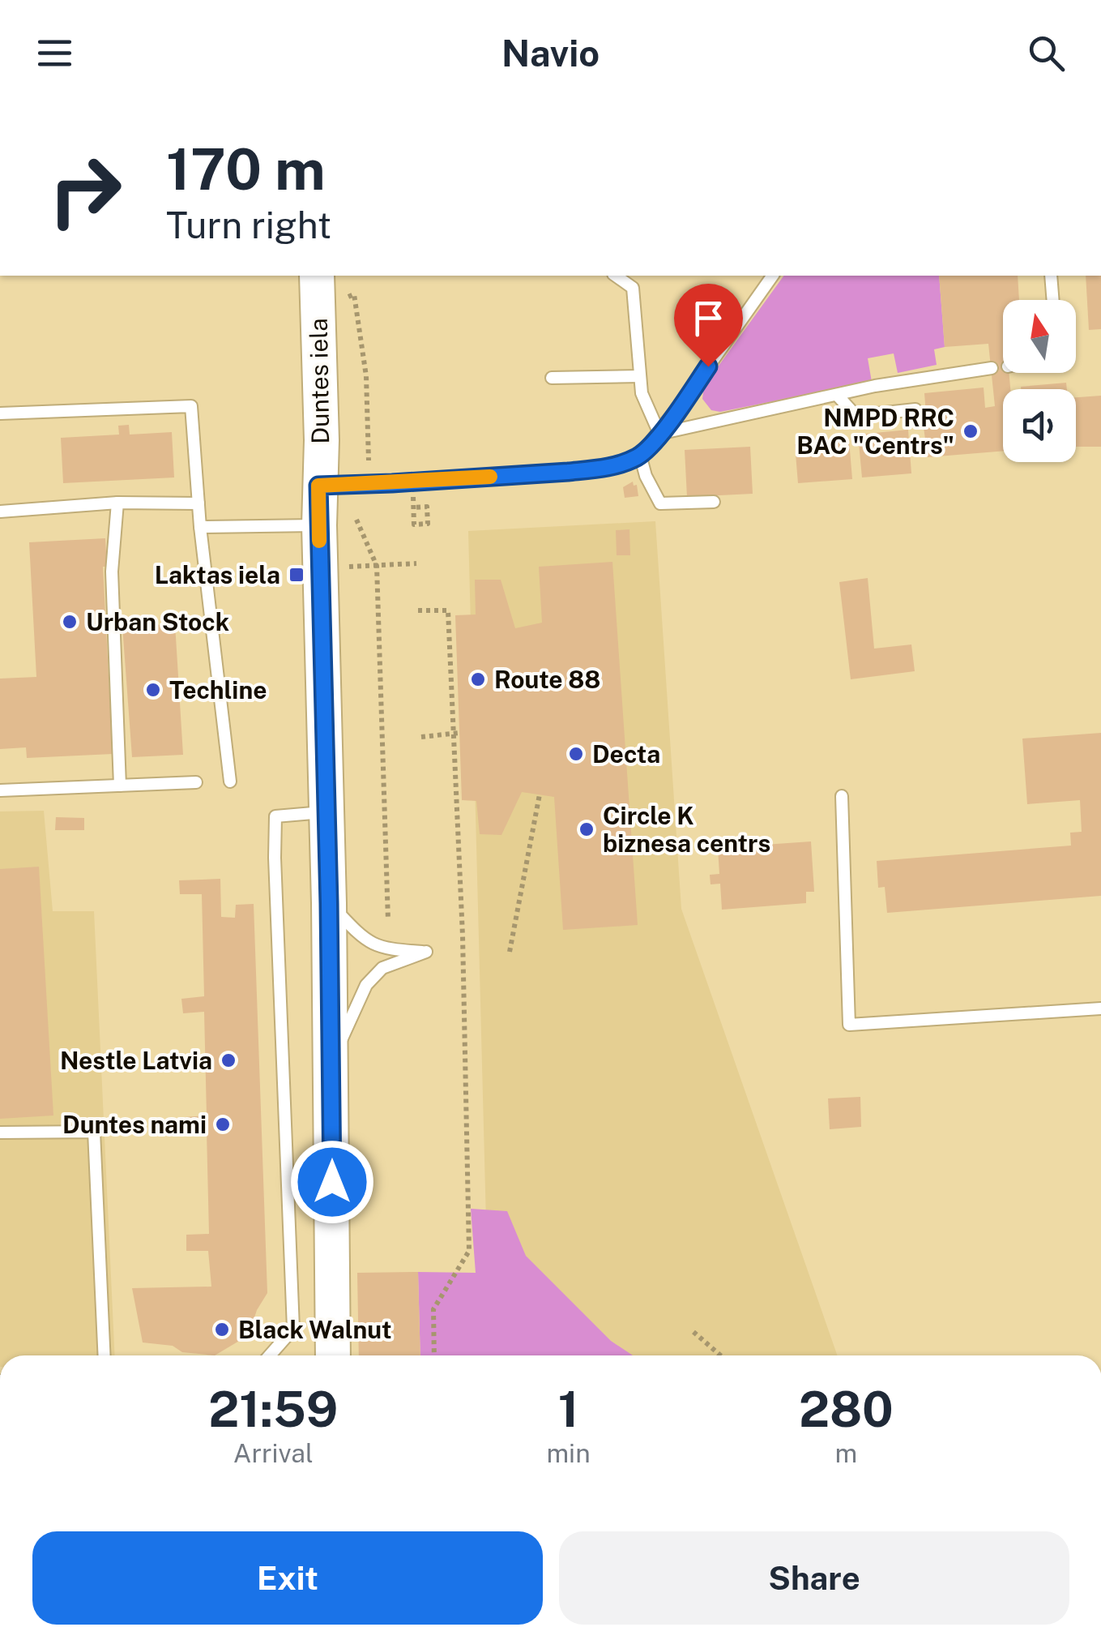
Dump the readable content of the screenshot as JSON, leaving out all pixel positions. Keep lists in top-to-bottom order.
{
  "streets": {
    "main road": ["Duntes iela"]
  },
  "places": {
    "other": [
      "NMPD RRC BAC \"Centrs\"",
      "Urban Stock",
      "Route 88",
      "Techline",
      "Decta",
      "Circle K biznesa centrs",
      "Nestle Latvia",
      "Duntes nami",
      "Black Walnut"
    ],
    "transit": ["Laktas iela"]
  },
  "north": "top",
  "page": {
    "header": "Navio",
    "turn": ["170 m", "Turn right"],
    "eta": [
      "21:59",
      "Arrival",
      "1",
      "min",
      "280",
      "m"
    ],
    "buttons": ["Exit", "Share"]
  }
}
